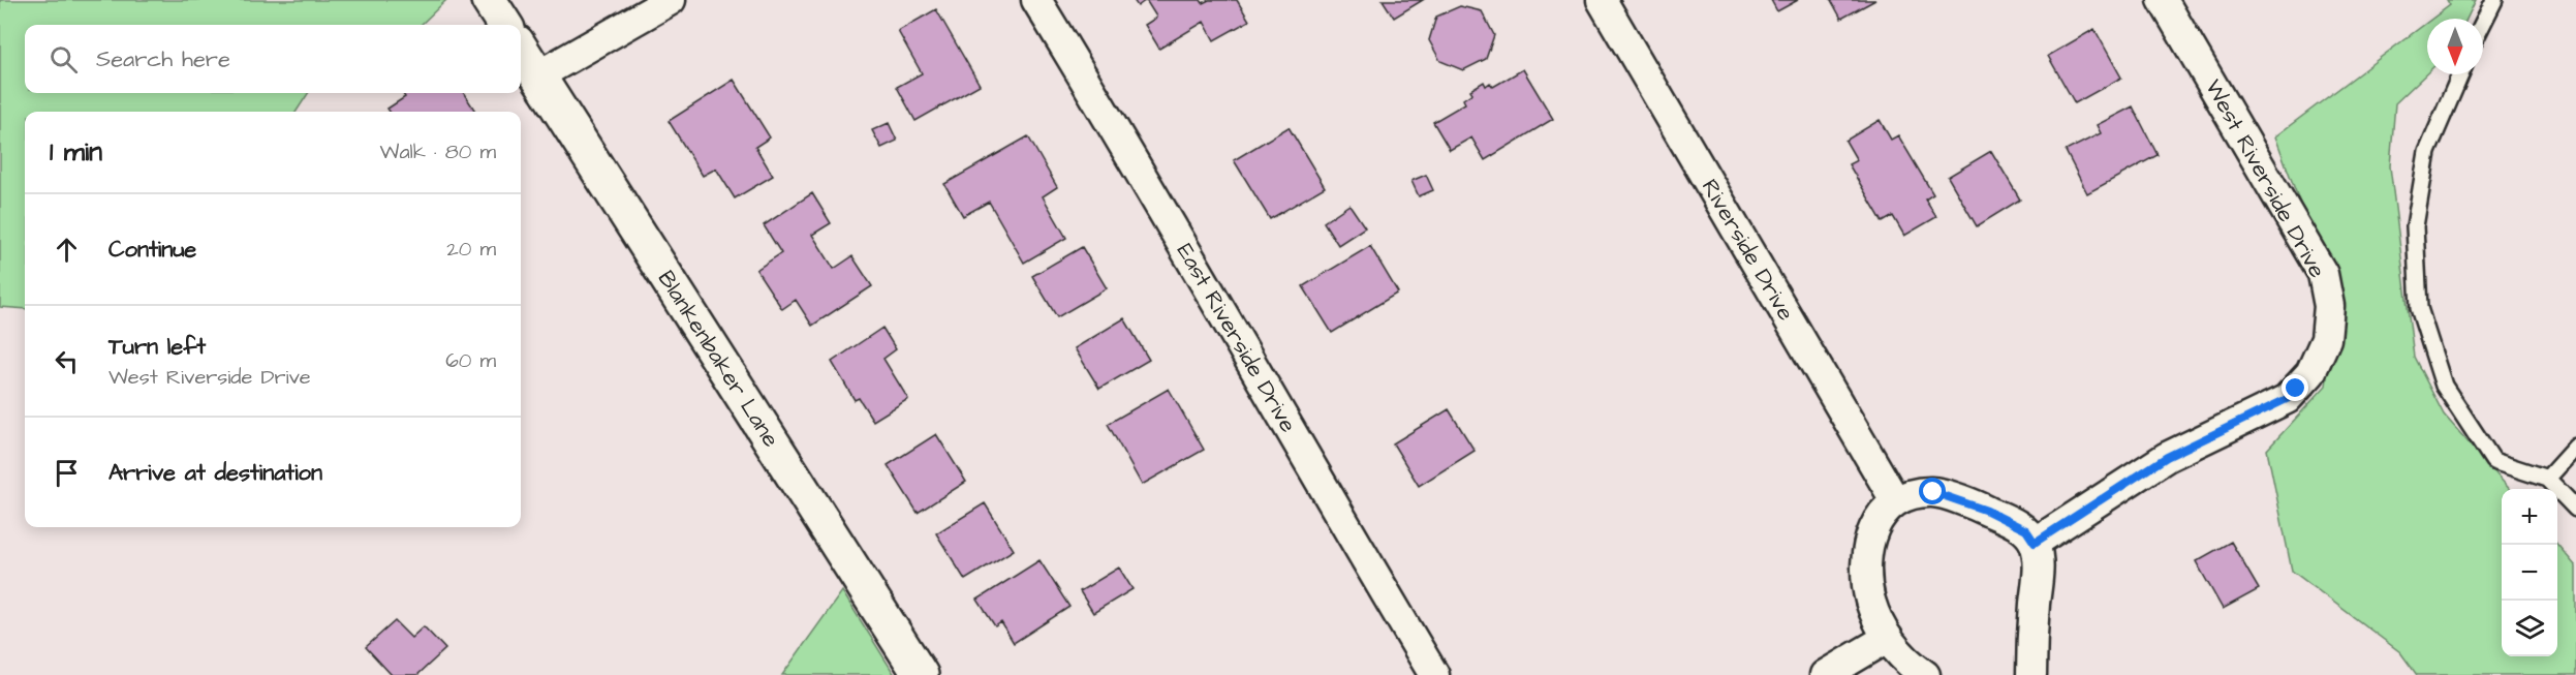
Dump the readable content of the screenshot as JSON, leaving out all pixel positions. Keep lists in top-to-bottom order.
{
  "streets": {
    "street": [
      "West Riverside Drive",
      "Riverside Drive",
      "East Riverside Drive",
      "Blankenbaker Lane"
    ]
  },
  "north": "bottom",
  "page": {
    "search": "Search here",
    "heading": ["1 min", "Walk · 80 m"],
    "list": [
      ["Continue", "20 m"],
      ["Turn left", "West Riverside Drive", "60 m"],
      "Arrive at destination"
    ],
    "map_buttons": ["+", "−"]
  }
}
